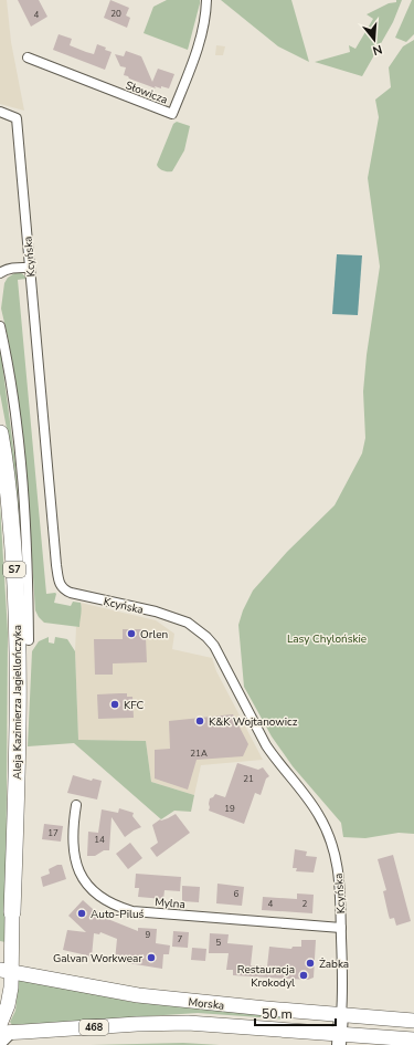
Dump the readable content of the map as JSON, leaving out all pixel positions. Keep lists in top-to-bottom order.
{
  "streets": {
    "highway": ["S7", "Aleja Kazimierza Jagiellończyka"],
    "main road": ["Morska", "468"],
    "street": ["Słowicza", "Kcyńska", "Mylna"]
  },
  "crossings": [
    ["Kcyńska", "Mylna"],
    ["Kcyńska", "Morska"],
    ["Aleja Kazimierza Jagiellończyka", "Morska"]
  ],
  "parks": ["Lasy Chylońskie"],
  "places": [
    "Orlen",
    "KFC",
    "K&K Wojtanowicz",
    "Auto-Piluś",
    "Galvan Workwear",
    "Żabka",
    "Restauracja Krokodyl"
  ],
  "house_numbers": [
    "20",
    "4",
    "21A",
    "21",
    "19",
    "17",
    "14",
    "6",
    "4",
    "2",
    "9",
    "7",
    "5"
  ],
  "scale_bar": "50 m",
  "north": "bottom"
}
